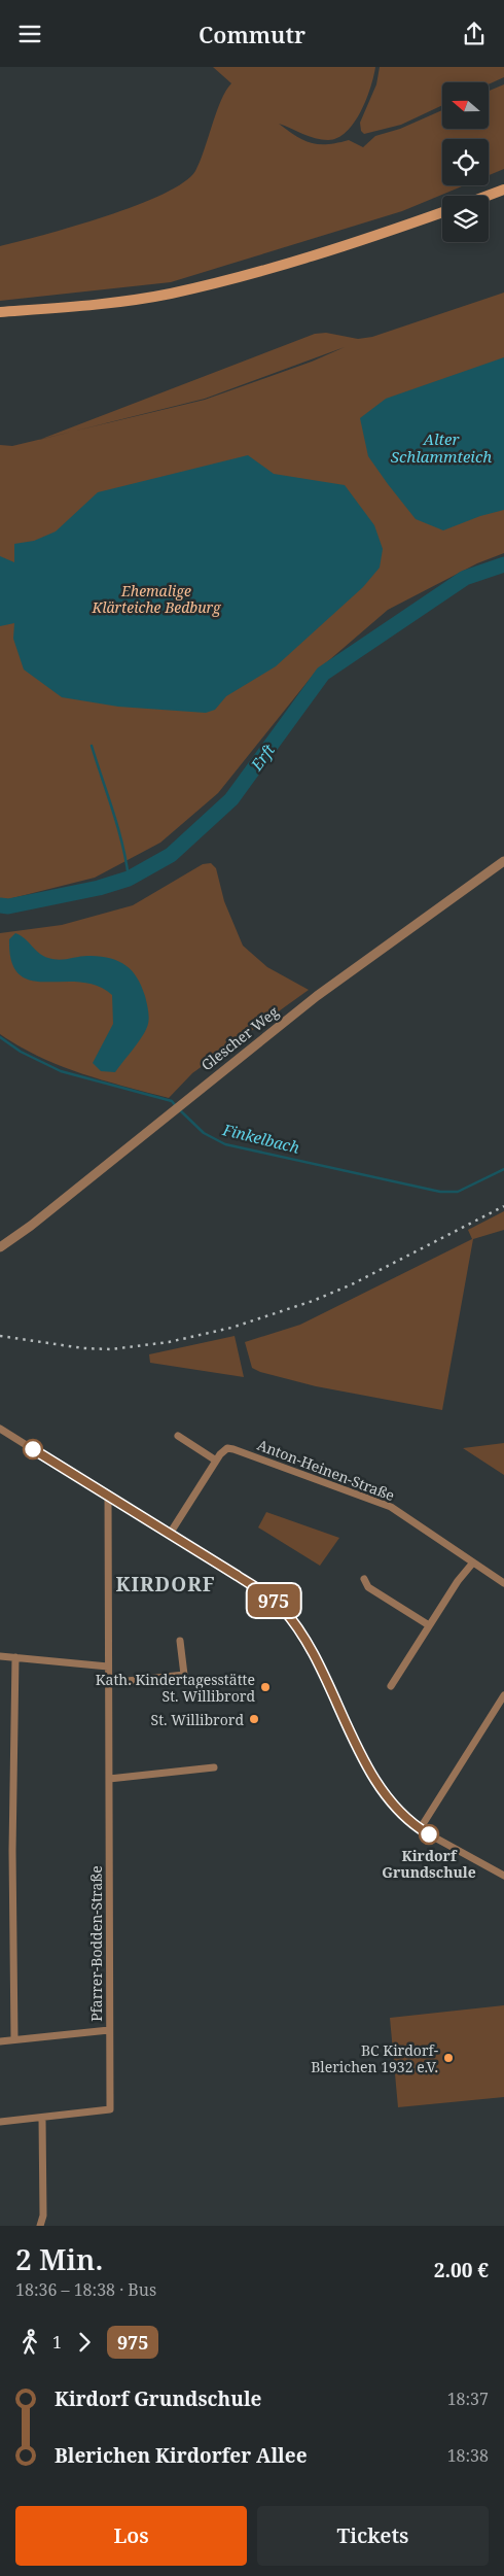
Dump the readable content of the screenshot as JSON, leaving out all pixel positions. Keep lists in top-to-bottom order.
{
  "streets": {
    "street": ["Glescher Weg", "Anton-Heinen-Straße", "Pfarrer-Bodden-Straße"]
  },
  "districts": ["KIRDORF"],
  "water": ["Alter Schlammteich", "Erft", "Finkelbach"],
  "parks": ["Ehemalige Klärteiche Bedburg"],
  "places": [
    "Kath. Kindertagesstätte St. Willibrord",
    "St. Willibrord",
    "Kirdorf Grundschule",
    "BC Kirdorf- Blerichen 1932 e.V."
  ],
  "lines": ["bus line 975"],
  "north": "left",
  "page": {
    "header": "Commutr",
    "on_map": "975",
    "heading": ["2 Min.", "18:36 – 18:38 · Bus", "2.00 €"],
    "legs": ["1", "975"],
    "list": [
      {
        "name": "Kirdorf Grundschule",
        "value": "18:37"
      },
      {
        "name": "Blerichen Kirdorfer Allee",
        "value": "18:38"
      }
    ],
    "buttons": ["Los", "Tickets"]
  }
}
